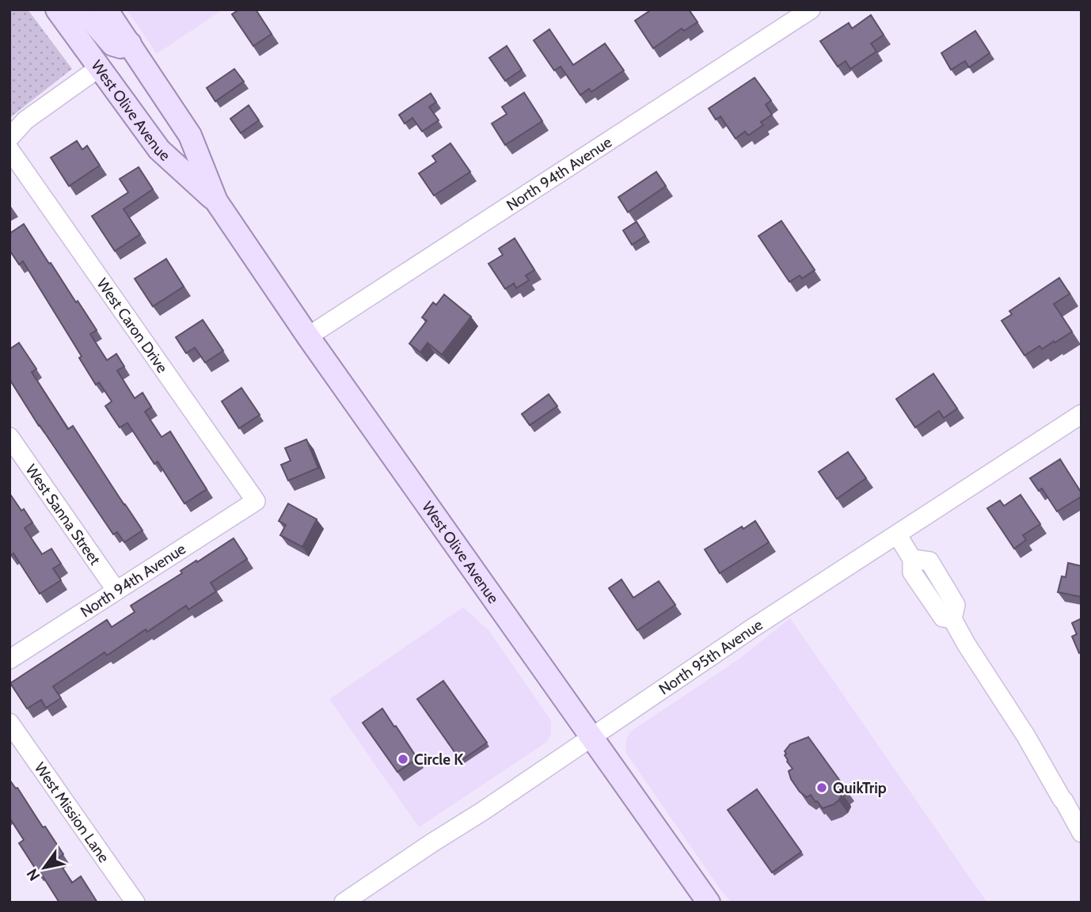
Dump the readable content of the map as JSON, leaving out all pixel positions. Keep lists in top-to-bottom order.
{
  "streets": {
    "main road": ["West Olive Avenue"],
    "street": [
      "North 94th Avenue",
      "West Caron Drive",
      "West Sanna Street",
      "North 95th Avenue",
      "West Mission Lane"
    ]
  },
  "crossings": [
    ["West Olive Avenue", "North 94th Avenue"],
    ["West Olive Avenue", "North 95th Avenue"],
    ["North 94th Avenue", "West Caron Drive"],
    ["North 94th Avenue", "West Sanna Street"]
  ],
  "places": ["Circle K", "QuikTrip"],
  "north": "bottom left"
}
